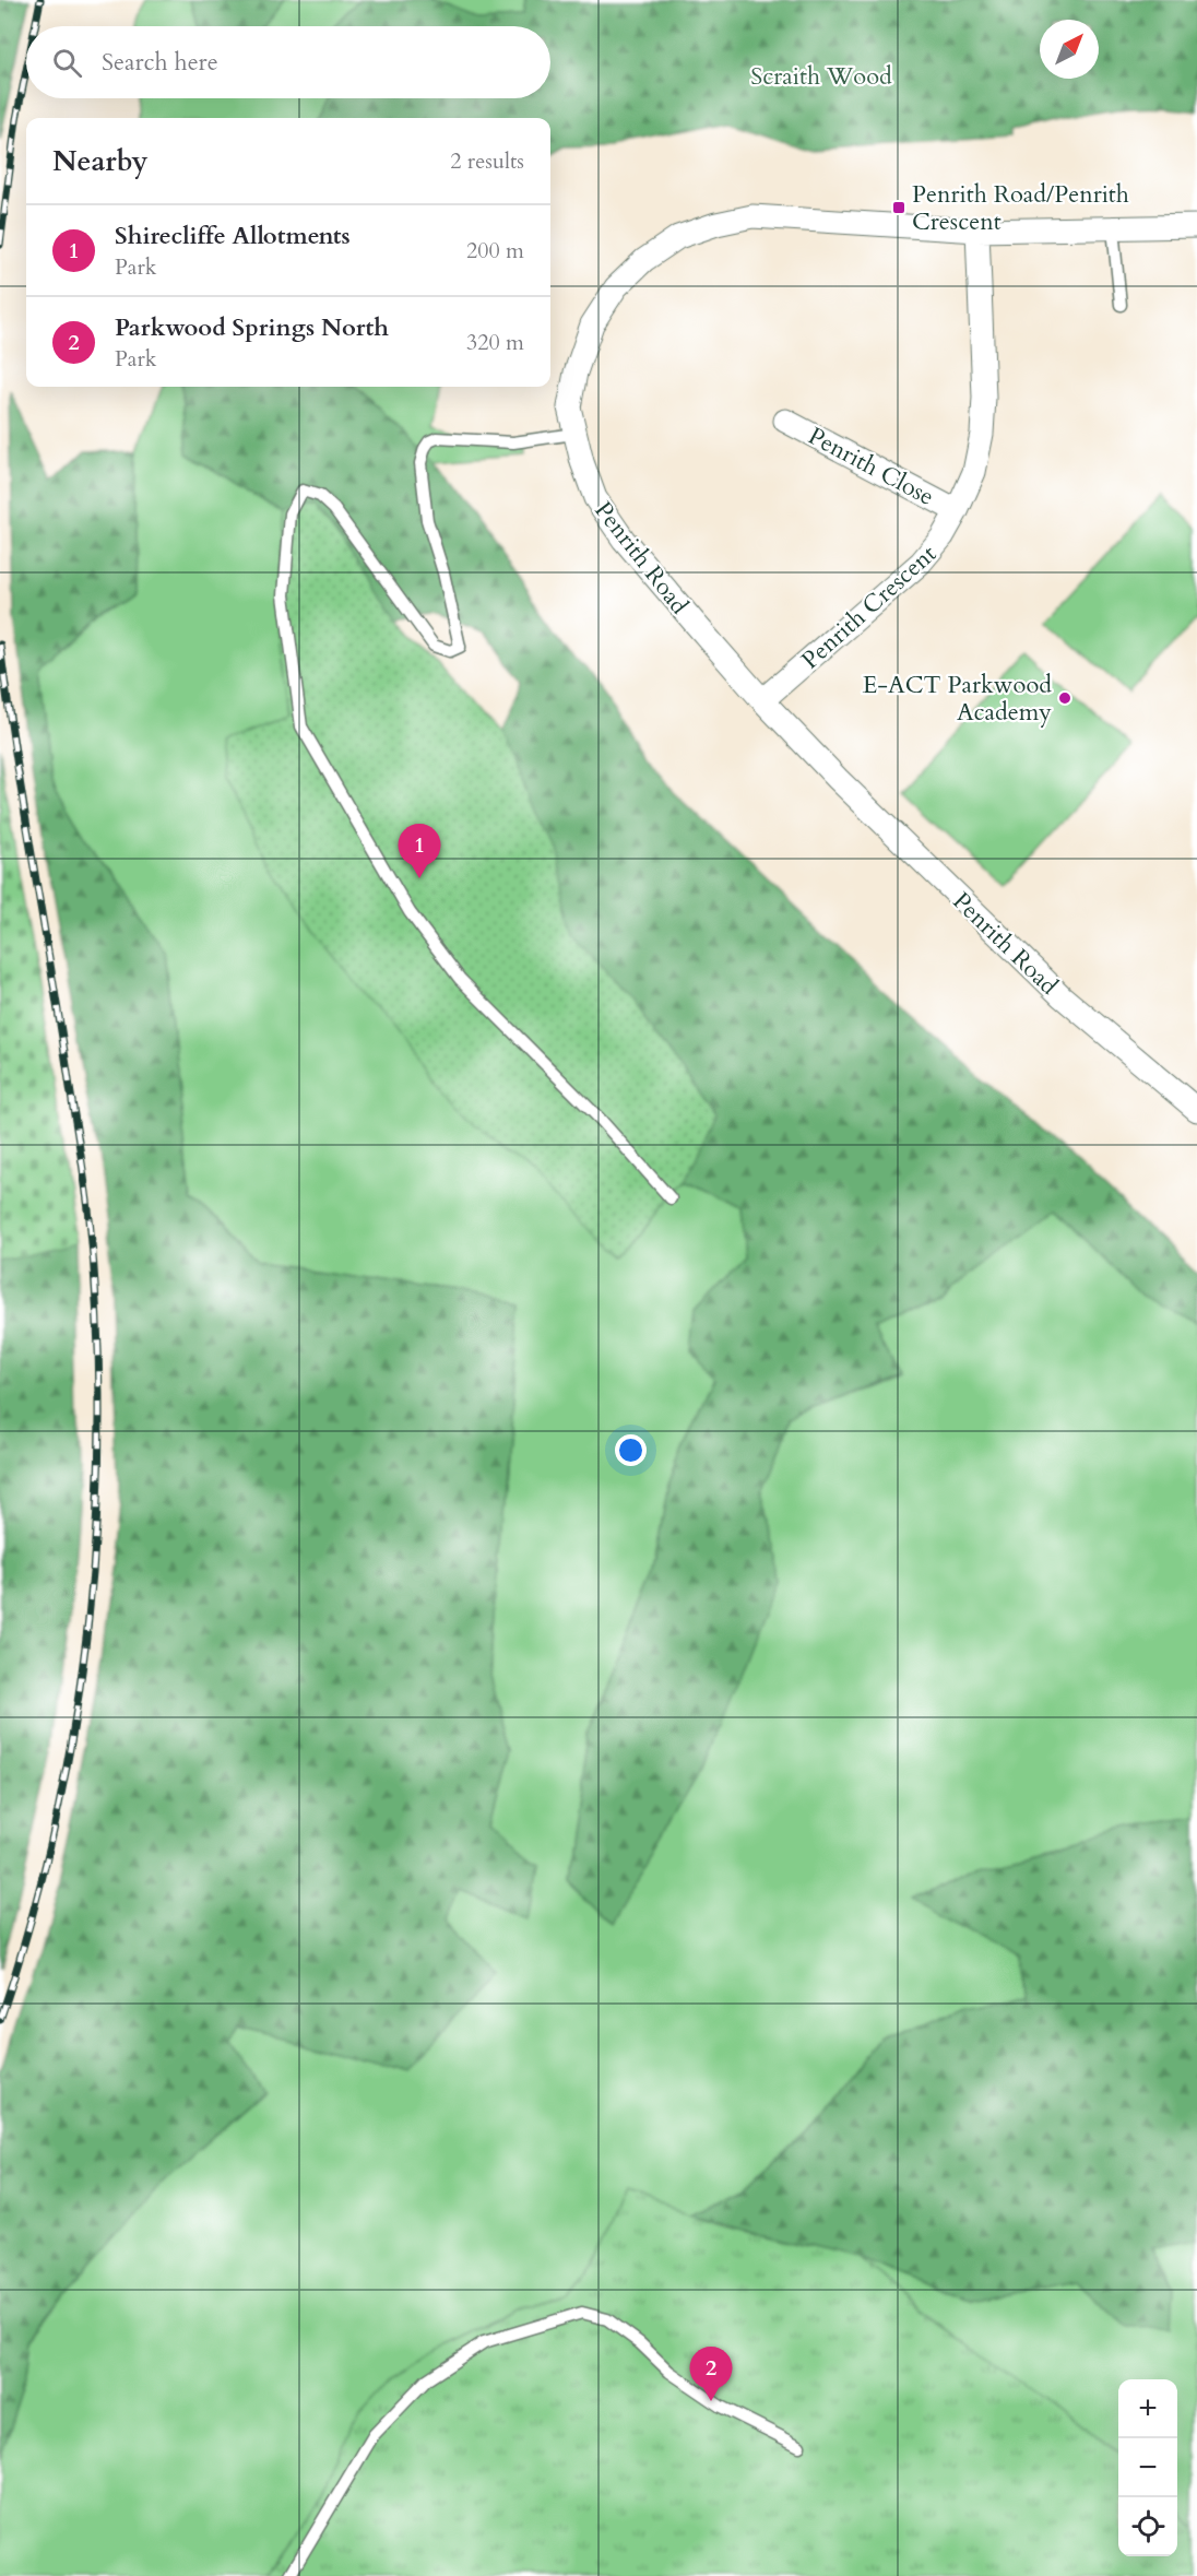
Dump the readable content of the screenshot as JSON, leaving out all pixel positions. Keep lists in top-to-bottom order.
{
  "streets": {
    "street": ["Penrith Close", "Penrith Road", "Penrith Crescent"]
  },
  "crossings": [
    ["Penrith Close", "Penrith Crescent"],
    ["Penrith Road", "Penrith Crescent"]
  ],
  "parks": ["Scraith Wood"],
  "places": {
    "transit": ["Penrith Road/Penrith Crescent"],
    "other": ["E-ACT Parkwood Academy"]
  },
  "north": "top right",
  "page": {
    "search": "Search here",
    "heading": ["Nearby", "2 results"],
    "list": [
      {
        "mark": "1",
        "name": "Shirecliffe Allotments",
        "note": "Park",
        "value": "200 m"
      },
      {
        "mark": "2",
        "name": "Parkwood Springs North",
        "note": "Park",
        "value": "320 m"
      }
    ],
    "pins": ["1", "2"],
    "map_buttons": ["+", "−"]
  }
}
